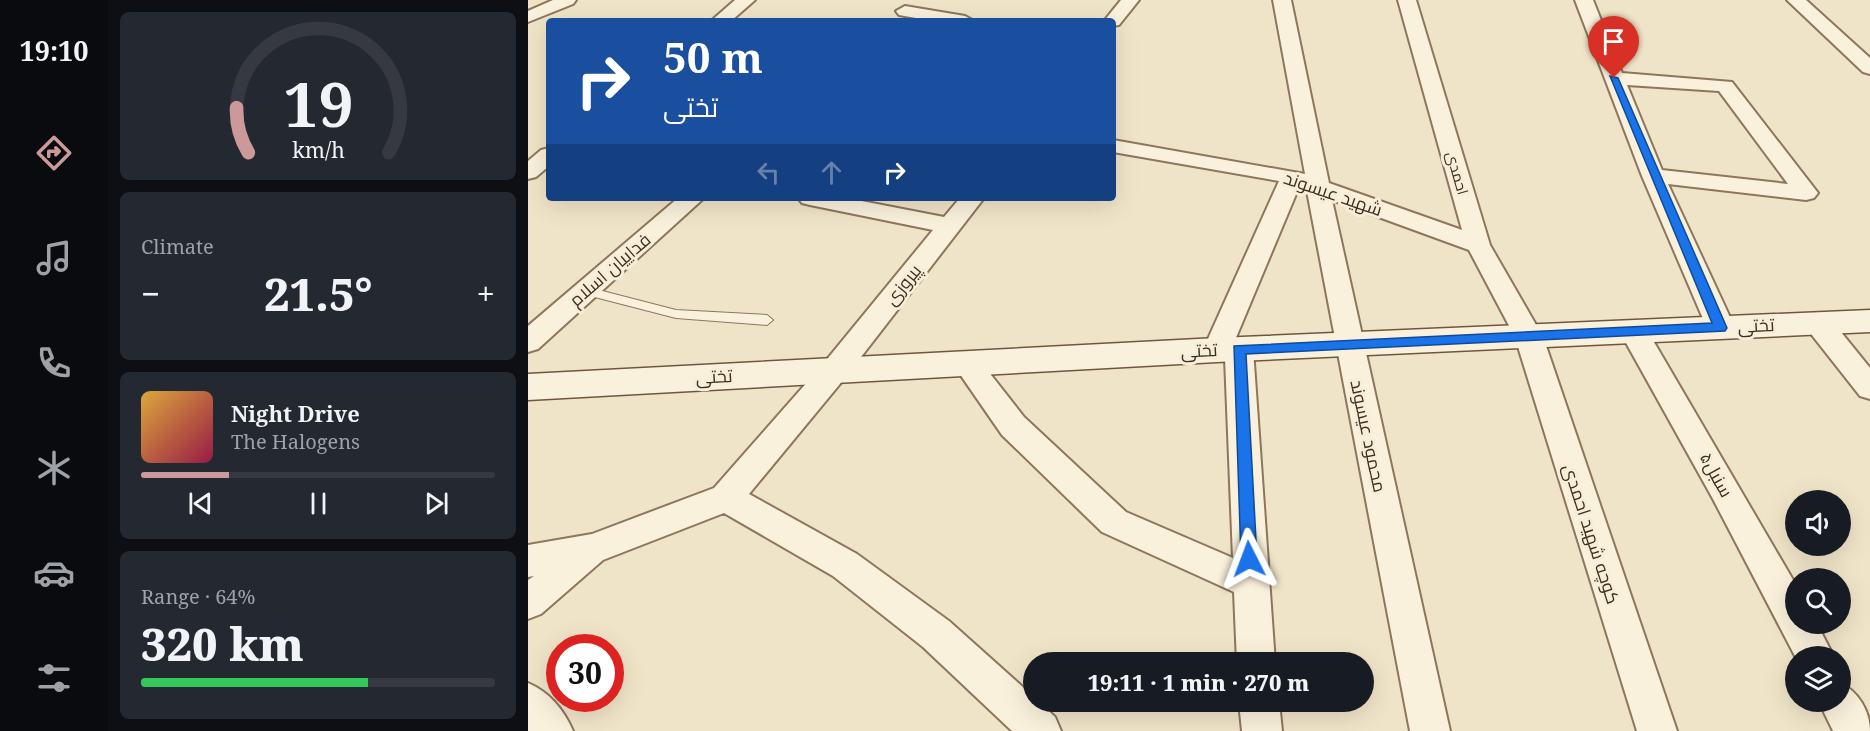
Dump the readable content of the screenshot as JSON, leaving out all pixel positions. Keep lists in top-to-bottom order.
{
  "streets": {
    "street": [
      "احمدی",
      "شهید عیسوند",
      "فداییان اسلام",
      "پیروزی",
      "تختی",
      "محمود عیسوند",
      "سنبل۵",
      "کوچه شهید احمدی"
    ]
  },
  "crossings": [
    ["احمدی", "شهید عیسوند"],
    ["احمدی", "تختی"],
    ["احمدی", "کوچه شهید احمدی"],
    ["شهید عیسوند", "محمود عیسوند"],
    ["پیروزی", "تختی"],
    ["تختی", "محمود عیسوند"],
    ["تختی", "سنبل۵"],
    ["تختی", "کوچه شهید احمدی"]
  ],
  "page": {
    "tabs": "19:10",
    "turn": ["50 m", "تختی"],
    "tile": [
      "Climate",
      ["Range · 64%", "320 km"]
    ],
    "heat": ["−", "21.5°", "+"],
    "song": ["Night Drive", "The Halogens"],
    "limit": "30",
    "trip": "19:11 · 1 min · 270 m",
    "gauge": ["19", "km/h"]
  }
}
